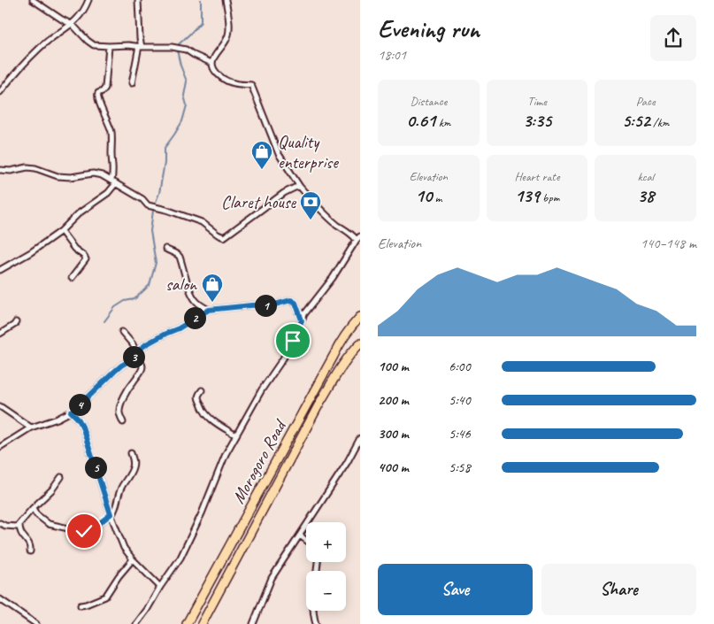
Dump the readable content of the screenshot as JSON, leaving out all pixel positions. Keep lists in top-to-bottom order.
{
  "streets": {
    "highway": ["Morogoro Road"]
  },
  "places": {
    "shop": ["Quality enterprise", "salon"],
    "bank": ["Claret house"]
  },
  "page": {
    "heading": ["Evening run", "18:01"],
    "stats": [
      ["Distance", "0.61 km"],
      ["Time", "3:35"],
      ["Pace", "5:52 /km"],
      ["Elevation", "10 m"],
      ["Heart rate", "139 bpm"],
      ["kcal", "38"]
    ],
    "chart": ["Elevation", "140–148 m"],
    "pins": [
      "1",
      "2",
      "3",
      "4",
      "5"
    ],
    "list": [
      {
        "name": "100 m",
        "note": "6:00"
      },
      {
        "name": "200 m",
        "note": "5:40"
      },
      {
        "name": "300 m",
        "note": "5:46"
      },
      {
        "name": "400 m",
        "note": "5:58"
      }
    ],
    "map_buttons": ["+", "−"],
    "buttons": ["Save", "Share"]
  }
}
